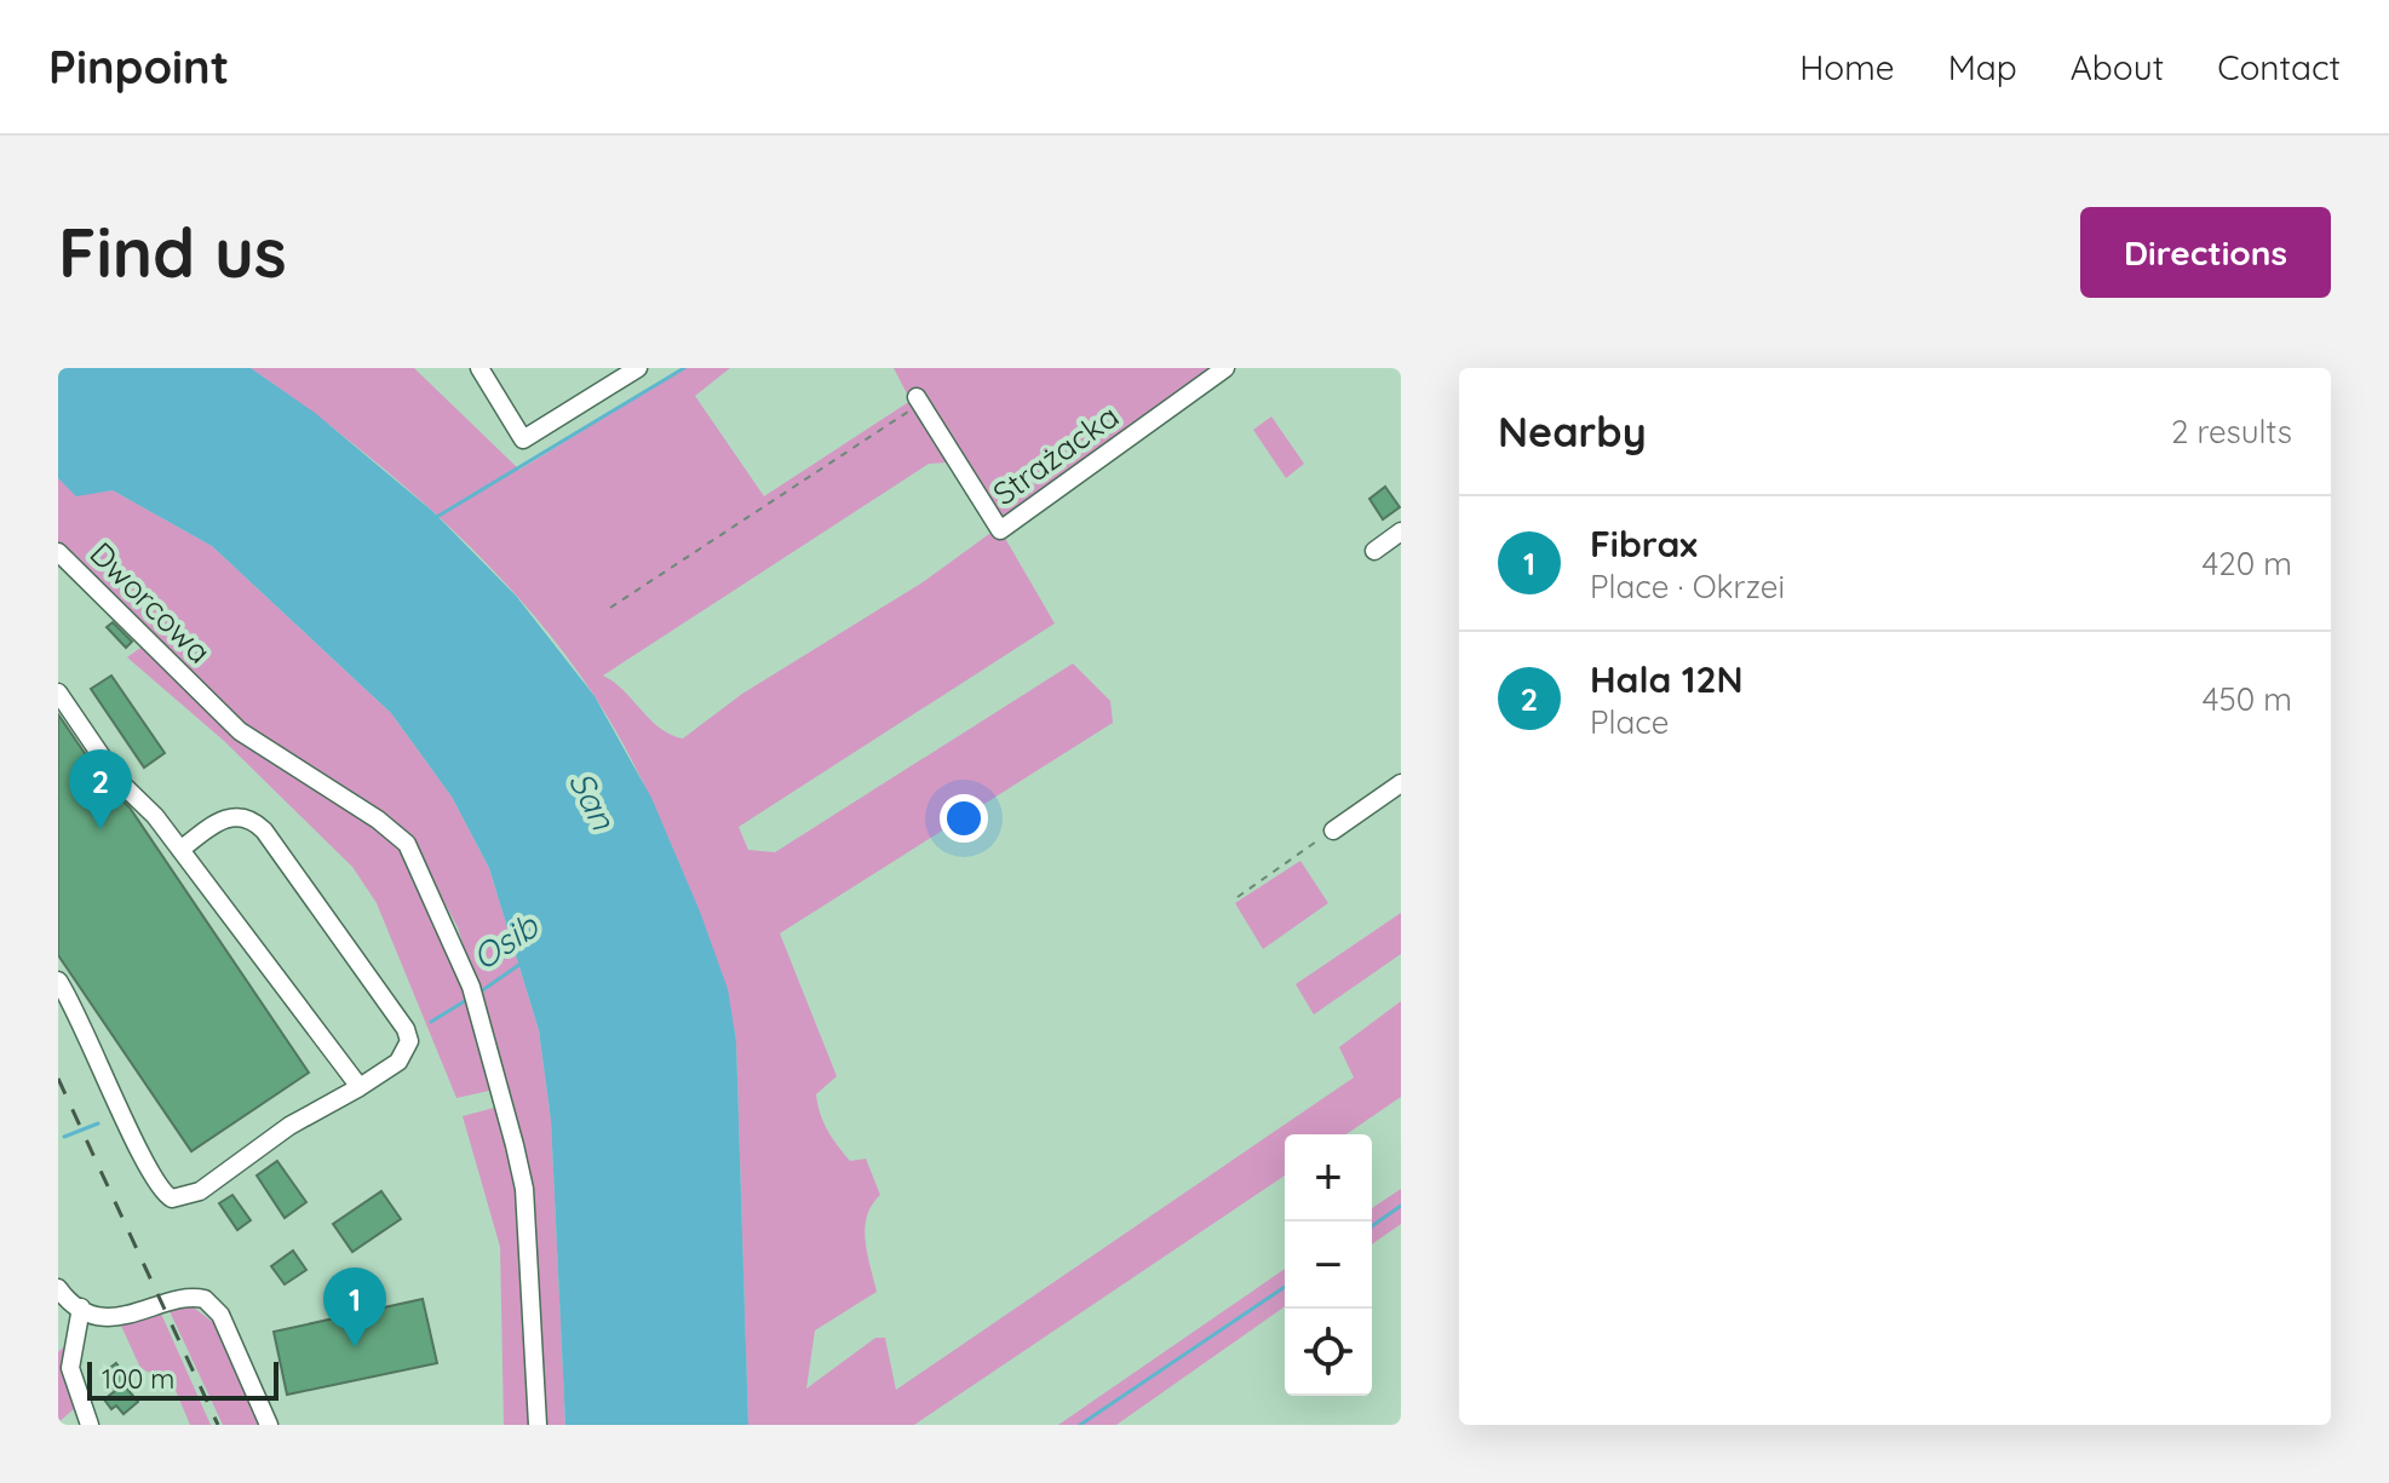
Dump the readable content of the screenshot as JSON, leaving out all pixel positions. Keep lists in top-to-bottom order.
{
  "streets": {
    "street": ["Strażacka", "Dworcowa"]
  },
  "water": ["San", "Osib"],
  "scale_bar": "100 m",
  "page": {
    "header": "Pinpoint",
    "nav": [
      "Home",
      "Map",
      "About",
      "Contact"
    ],
    "buttons": "Directions",
    "title": "Find us",
    "heading": ["Nearby", "2 results"],
    "list": [
      {
        "mark": "1",
        "name": "Fibrax",
        "note": "Place · Okrzei",
        "value": "420 m"
      },
      {
        "mark": "2",
        "name": "Hala 12N",
        "note": "Place",
        "value": "450 m"
      }
    ],
    "pins": ["2", "1"],
    "map_buttons": ["+", "−"],
    "scale": "100 m"
  }
}
